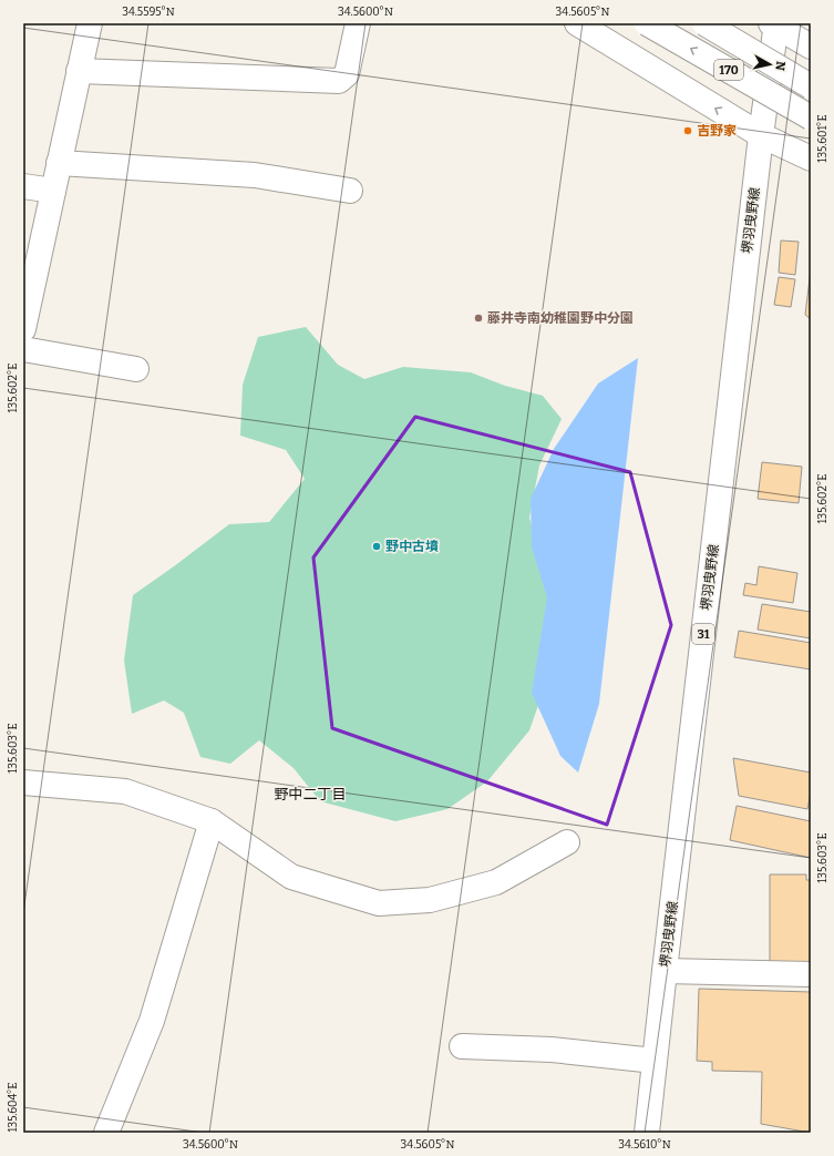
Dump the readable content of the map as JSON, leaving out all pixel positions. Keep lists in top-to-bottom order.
{
  "streets": {
    "main road": ["170", "堺羽曳野線", "31"]
  },
  "districts": ["野中二丁目"],
  "places": ["吉野家", "藤井寺南幼稚園野中分園", "野中古墳"],
  "north": "right",
  "coordinates": [
    "34.5595°N",
    "34.5600°N",
    "34.5605°N",
    "135.601°E",
    "135.602°E",
    "135.603°E",
    "135.604°E",
    "34.5610°N"
  ]
}
